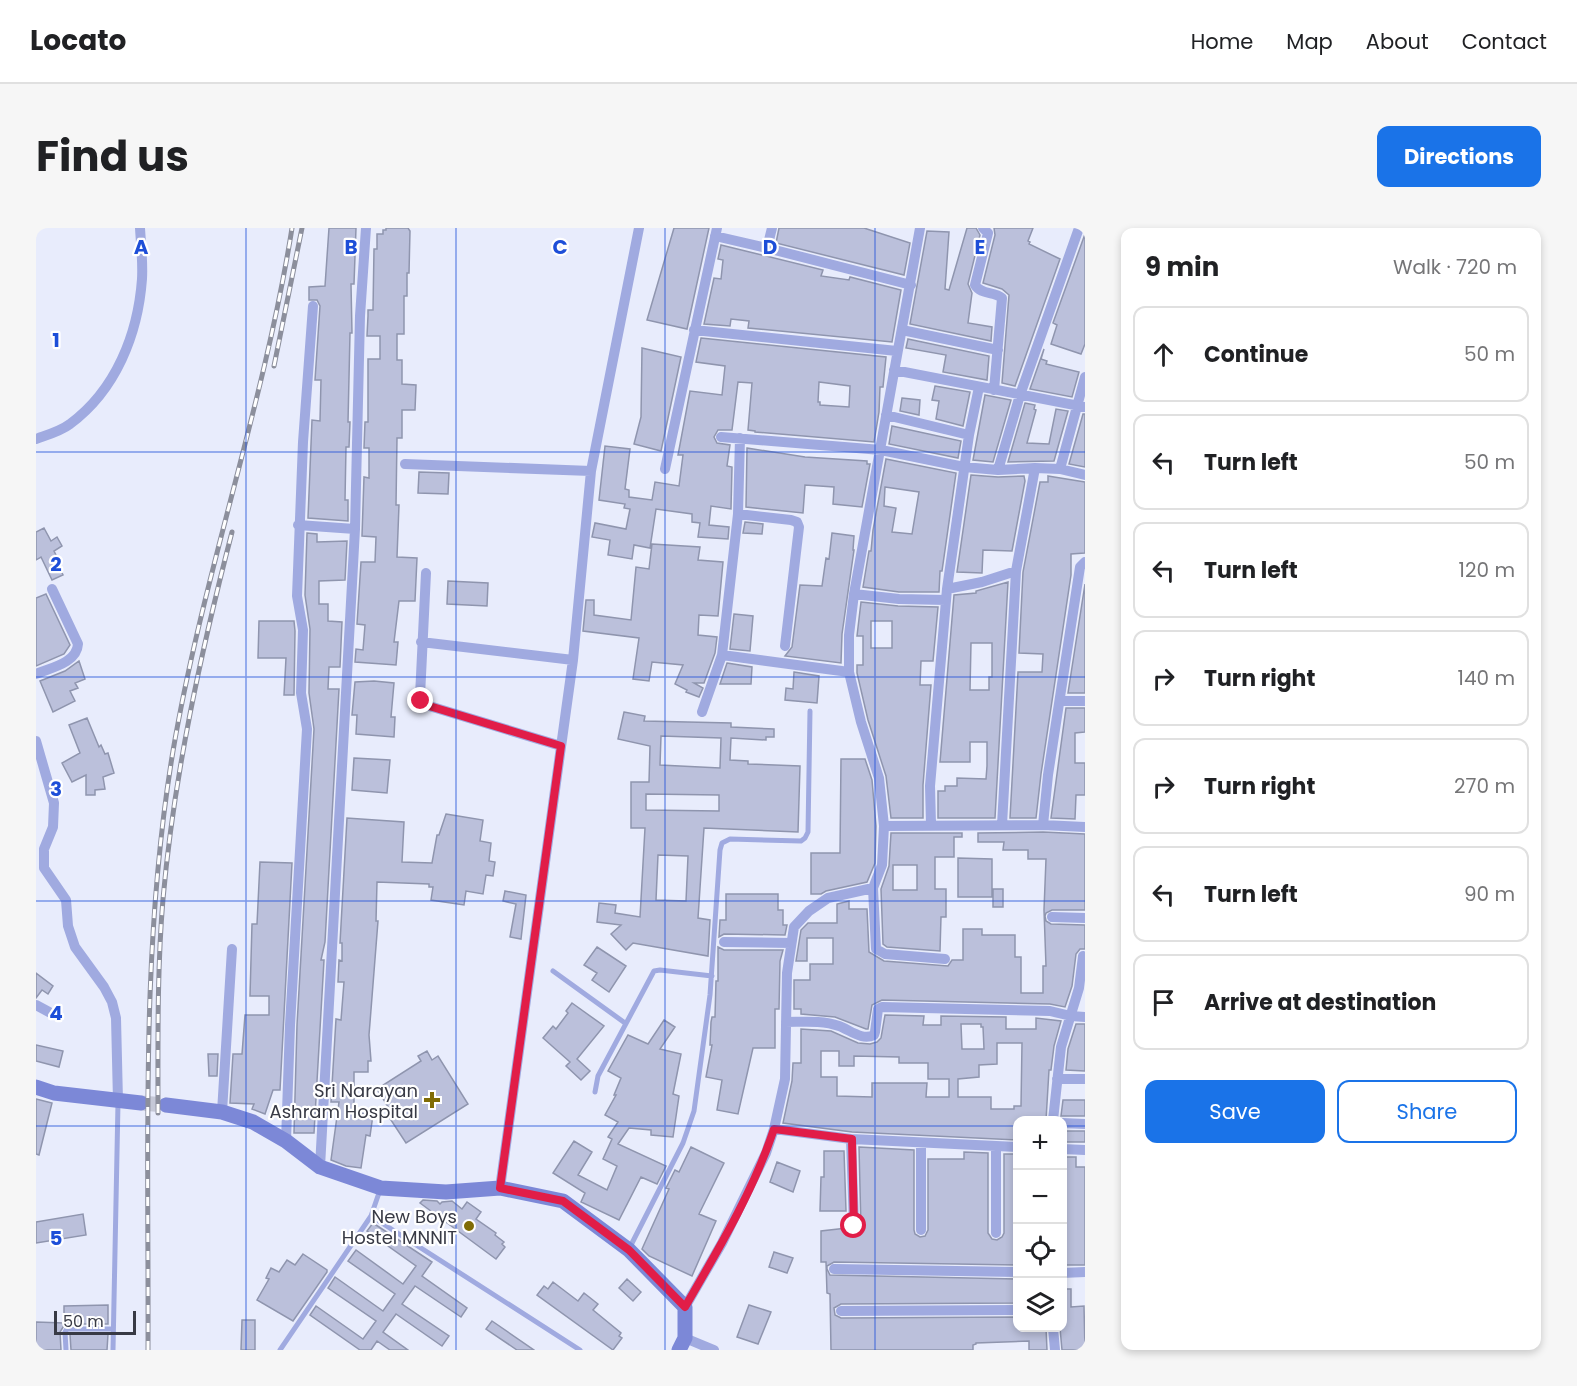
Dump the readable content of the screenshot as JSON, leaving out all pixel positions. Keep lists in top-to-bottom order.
{
  "places": {
    "health": ["Sri Narayan Ashram Hospital"],
    "other": ["New Boys Hostel MNNIT"]
  },
  "scale_bar": "50 m",
  "page": {
    "header": "Locato",
    "nav": [
      "Home",
      "Map",
      "About",
      "Contact"
    ],
    "title": "Find us",
    "buttons": [
      "Directions",
      ["Save", "Share"]
    ],
    "heading": ["9 min", "Walk · 720 m"],
    "list": [
      ["Continue", "50 m"],
      ["Turn left", "50 m"],
      ["Turn left", "120 m"],
      ["Turn right", "140 m"],
      ["Turn right", "270 m"],
      ["Turn left", "90 m"],
      "Arrive at destination"
    ],
    "map_buttons": ["+", "−"],
    "scale": "50 m"
  },
  "grid": {
    "columns": [
      "A",
      "B",
      "C",
      "D",
      "E"
    ],
    "rows": [
      "1",
      "2",
      "3",
      "4",
      "5"
    ]
  }
}
